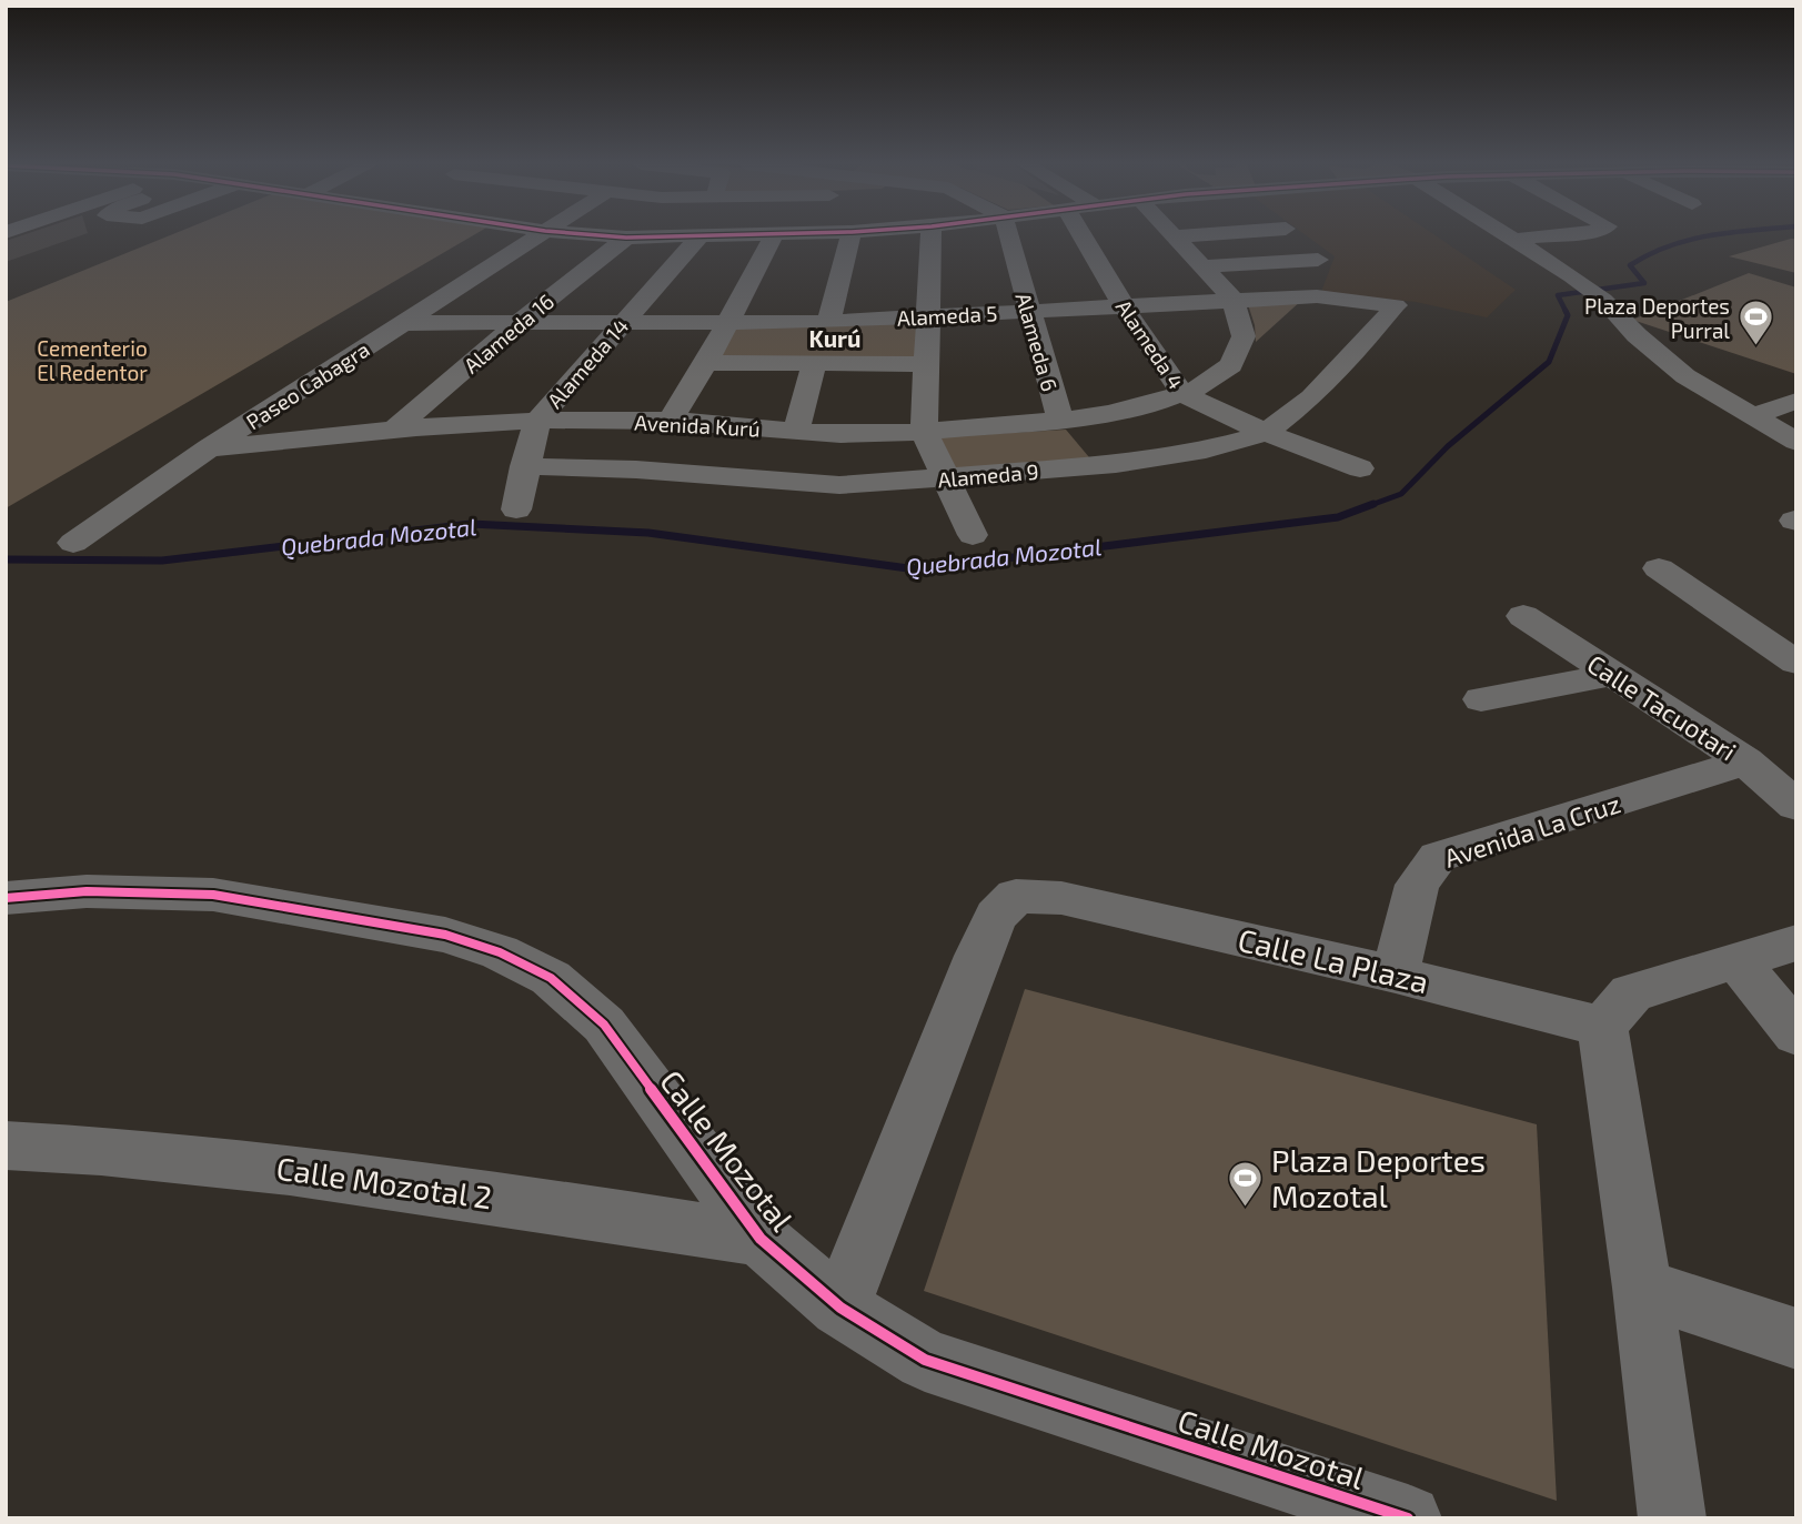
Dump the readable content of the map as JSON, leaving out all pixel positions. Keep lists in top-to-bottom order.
{
  "streets": {
    "street": [
      "Alameda 5",
      "Alameda 16",
      "Alameda 6",
      "Alameda 4",
      "Alameda 14",
      "Paseo Cabagra",
      "Avenida Kurú",
      "Alameda 9",
      "Calle Tacuotari",
      "Avenida La Cruz",
      "Calle La Plaza",
      "Calle Mozotal",
      "Calle Mozotal 2"
    ]
  },
  "crossings": [
    ["Alameda 5", "Alameda 16"],
    ["Alameda 5", "Alameda 6"],
    ["Alameda 5", "Alameda 4"],
    ["Alameda 5", "Alameda 14"],
    ["Alameda 5", "Paseo Cabagra"],
    ["Alameda 5", "Alameda 9"],
    ["Alameda 16", "Avenida Kurú"],
    ["Alameda 6", "Avenida Kurú"],
    ["Alameda 4", "Avenida Kurú"],
    ["Alameda 4", "Alameda 9"],
    ["Alameda 14", "Avenida Kurú"],
    ["Alameda 14", "Alameda 9"],
    ["Paseo Cabagra", "Avenida Kurú"],
    ["Calle Tacuotari", "Avenida La Cruz"],
    ["Avenida La Cruz", "Calle La Plaza"],
    ["Calle La Plaza", "Calle Mozotal"],
    ["Calle Mozotal", "Calle Mozotal 2"]
  ],
  "districts": ["Kurú"],
  "water": ["Quebrada Mozotal"],
  "parks": ["Cementerio El Redentor"],
  "places": {
    "sports": ["Plaza Deportes Purral", "Plaza Deportes Mozotal"]
  }
}
